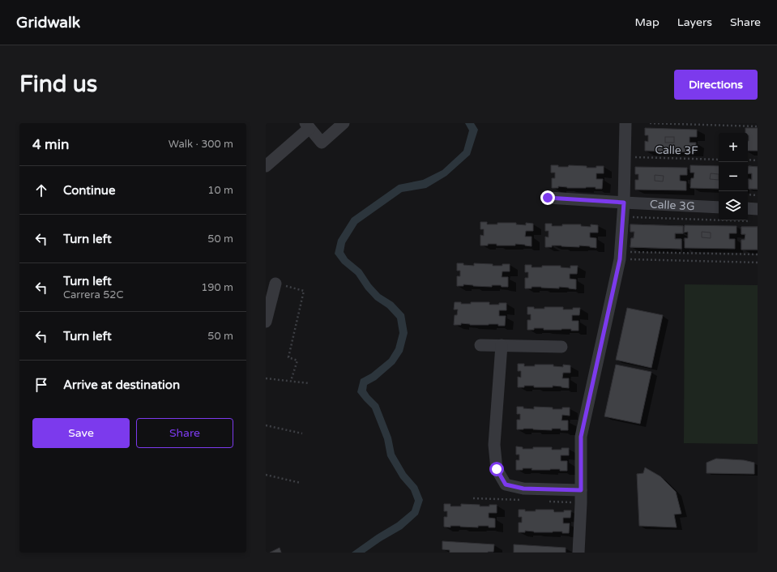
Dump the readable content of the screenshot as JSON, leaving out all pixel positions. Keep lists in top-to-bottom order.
{
  "streets": {
    "street": ["Calle 3G"],
    "path": ["Calle 3F"]
  },
  "page": {
    "header": "Gridwalk",
    "nav": ["Map", "Layers", "Share"],
    "buttons": [
      "Directions",
      ["Save", "Share"]
    ],
    "title": "Find us",
    "heading": ["4 min", "Walk · 300 m"],
    "map_buttons": ["+", "−"],
    "list": [
      ["Continue", "10 m"],
      ["Turn left", "50 m"],
      ["Turn left", "Carrera 52C", "190 m"],
      ["Turn left", "50 m"],
      "Arrive at destination"
    ]
  }
}
